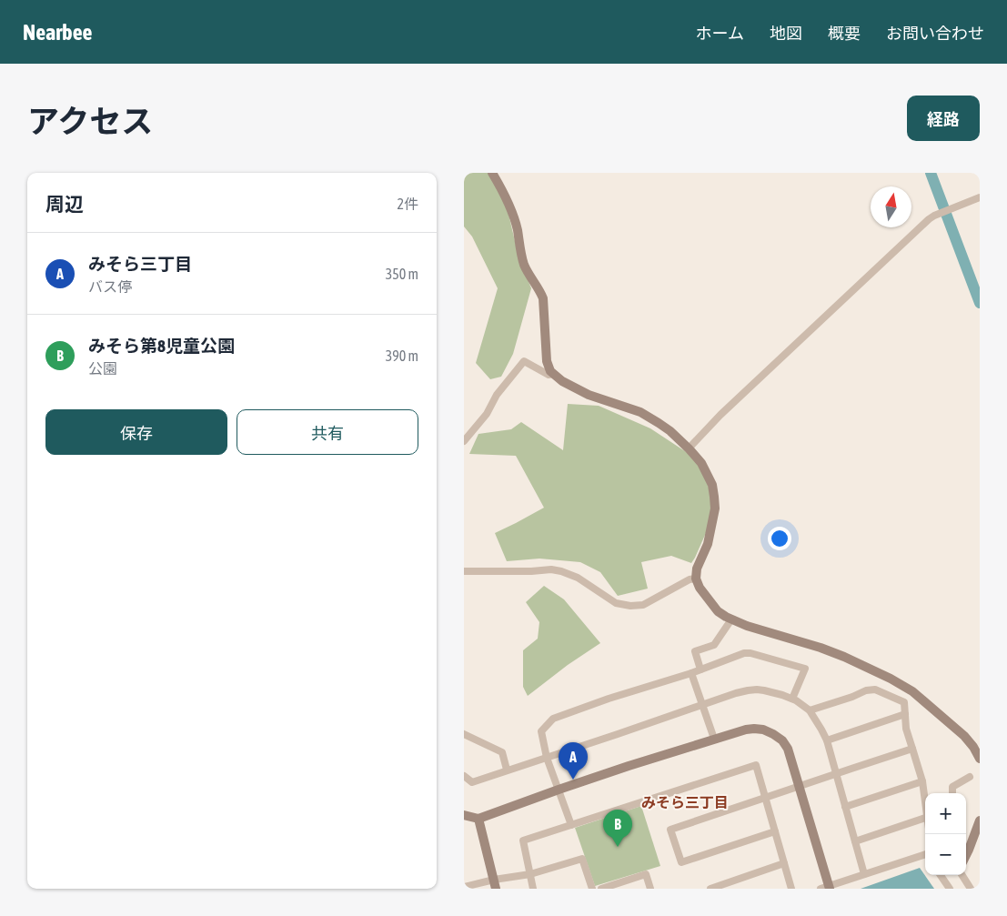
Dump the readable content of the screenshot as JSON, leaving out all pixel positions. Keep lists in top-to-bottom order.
{
  "districts": ["みそら三丁目"],
  "north": "top",
  "page": {
    "header": "Nearbee",
    "nav": [
      "ホーム",
      "地図",
      "概要",
      "お問い合わせ"
    ],
    "title": "アクセス",
    "buttons": [
      "経路",
      ["保存", "共有"]
    ],
    "heading": ["周辺", "2件"],
    "list": [
      {
        "mark": "A",
        "name": "みそら三丁目",
        "note": "バス停",
        "value": "350 m"
      },
      {
        "mark": "B",
        "name": "みそら第8児童公園",
        "note": "公園",
        "value": "390 m"
      }
    ],
    "pins": ["A", "B"],
    "map_buttons": ["+", "−"]
  }
}
